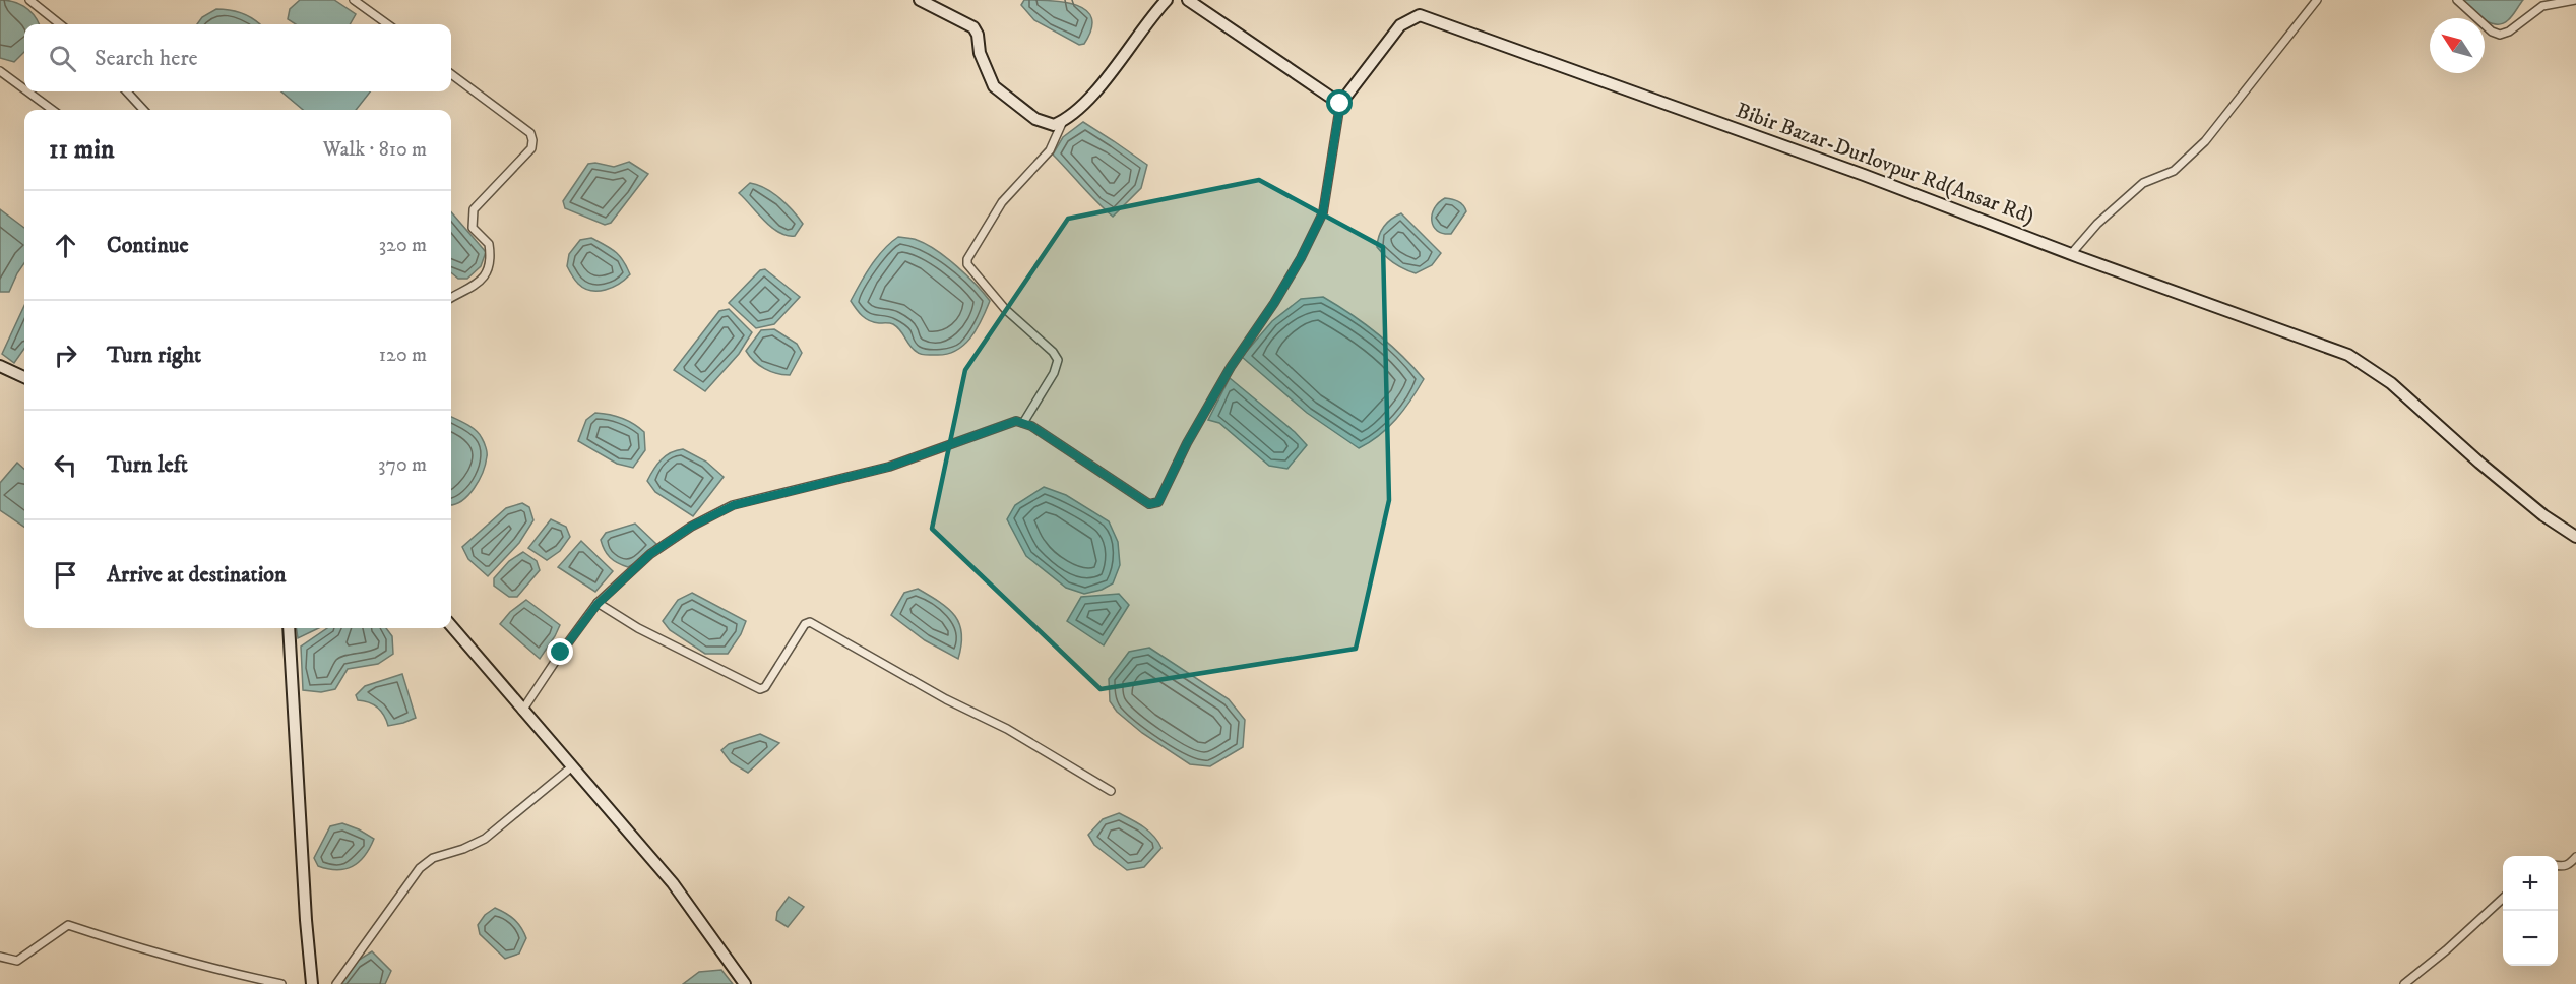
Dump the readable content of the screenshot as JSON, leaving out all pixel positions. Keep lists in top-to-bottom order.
{
  "streets": {
    "street": ["Bibir Bazar-Durlovpur Rd(Ansar Rd)"]
  },
  "north": "top left",
  "page": {
    "search": "Search here",
    "heading": ["11 min", "Walk · 810 m"],
    "list": [
      ["Continue", "320 m"],
      ["Turn right", "120 m"],
      ["Turn left", "370 m"],
      "Arrive at destination"
    ],
    "map_buttons": ["+", "−"]
  }
}
